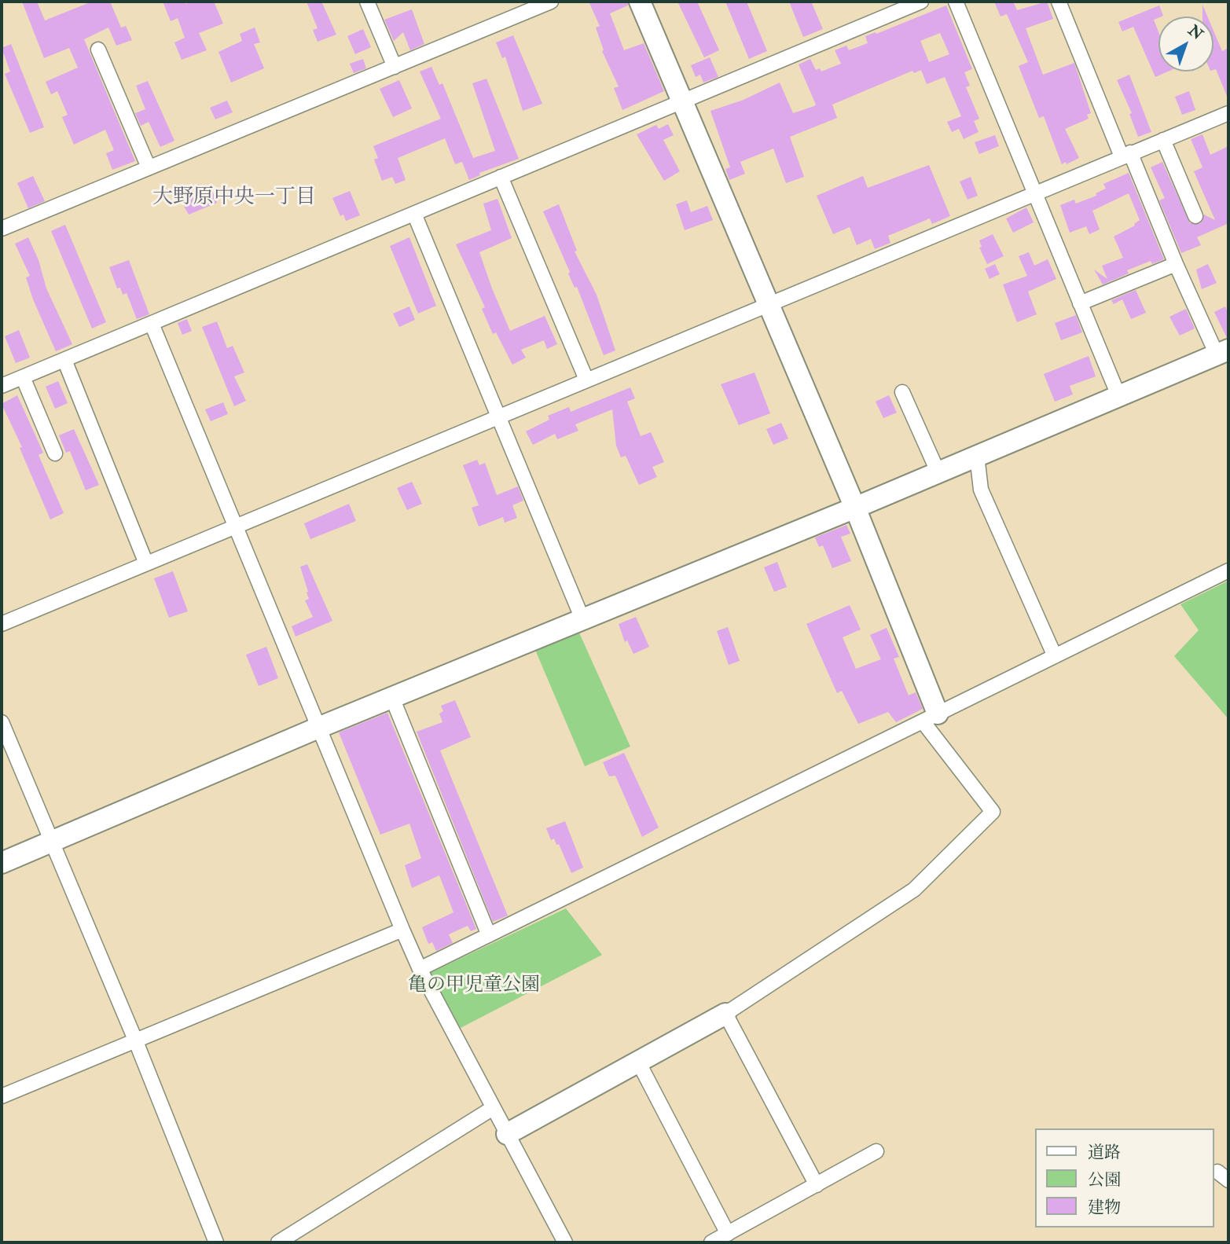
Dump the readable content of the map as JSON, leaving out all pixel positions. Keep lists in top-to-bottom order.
{
  "districts": ["大野原中央一丁目"],
  "parks": ["亀の甲児童公園"],
  "legend": ["道路", "公園", "建物"],
  "north": "top right"
}
